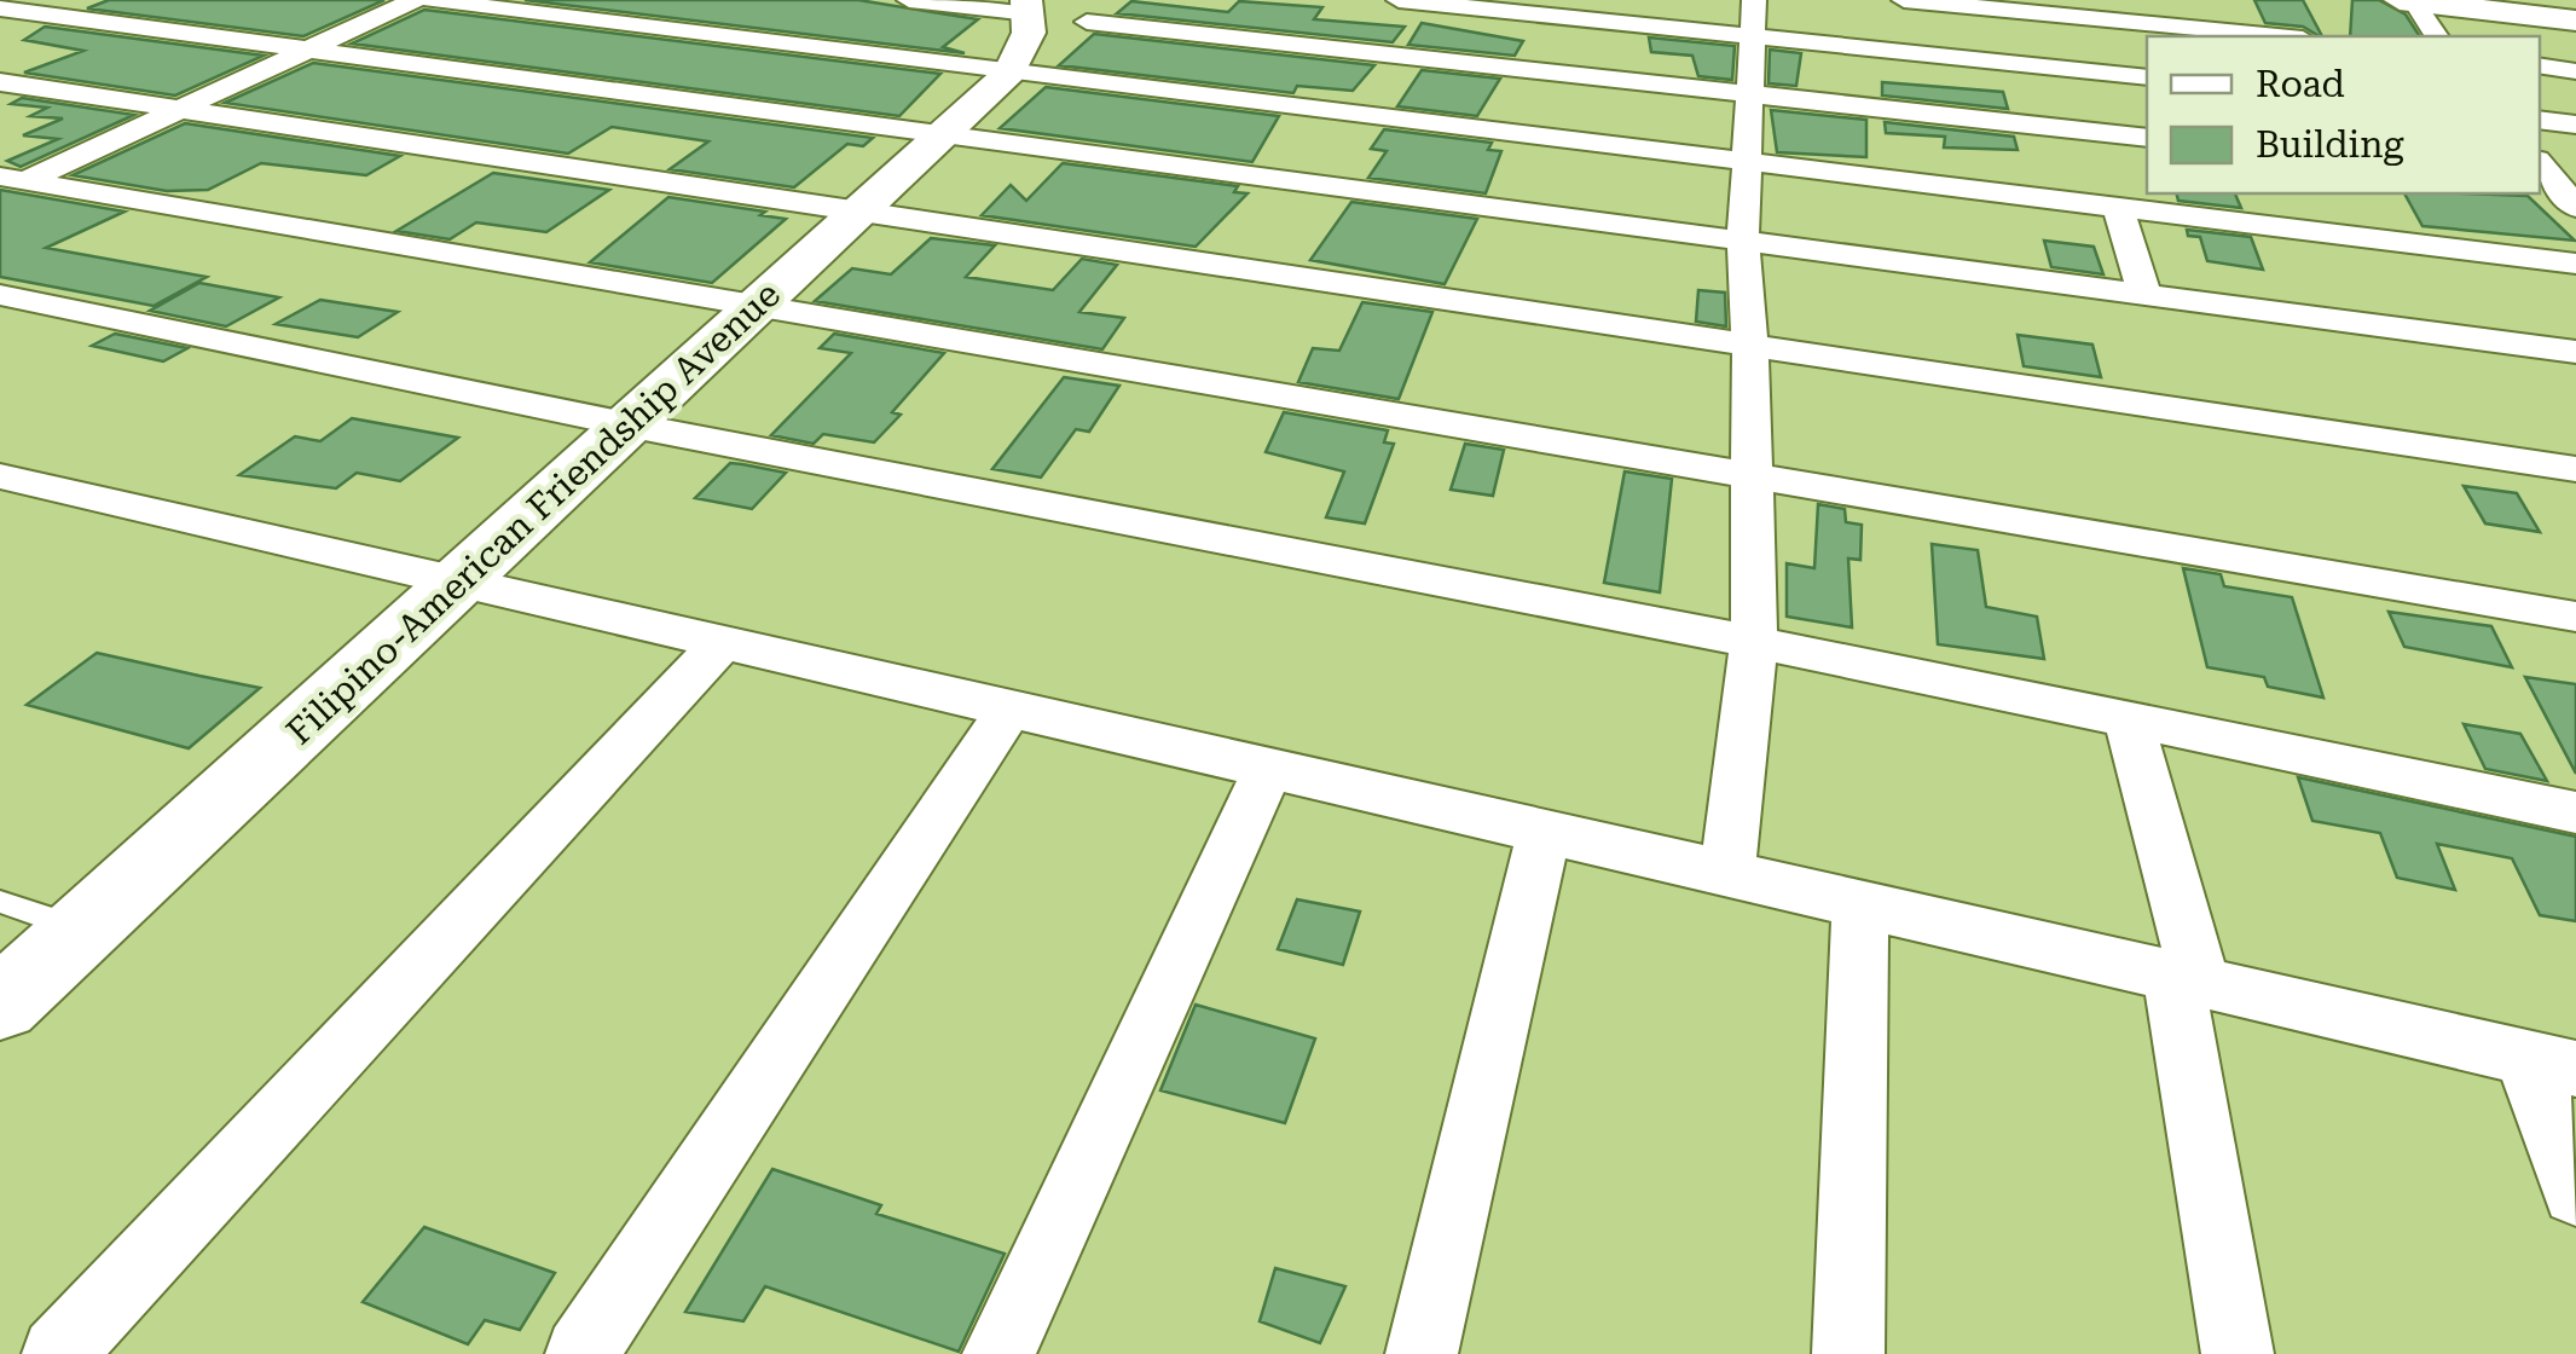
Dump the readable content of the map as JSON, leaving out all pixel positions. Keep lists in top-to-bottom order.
{
  "streets": {
    "main road": ["Filipino-American Friendship Avenue"]
  },
  "legend": ["Road", "Building"]
}
